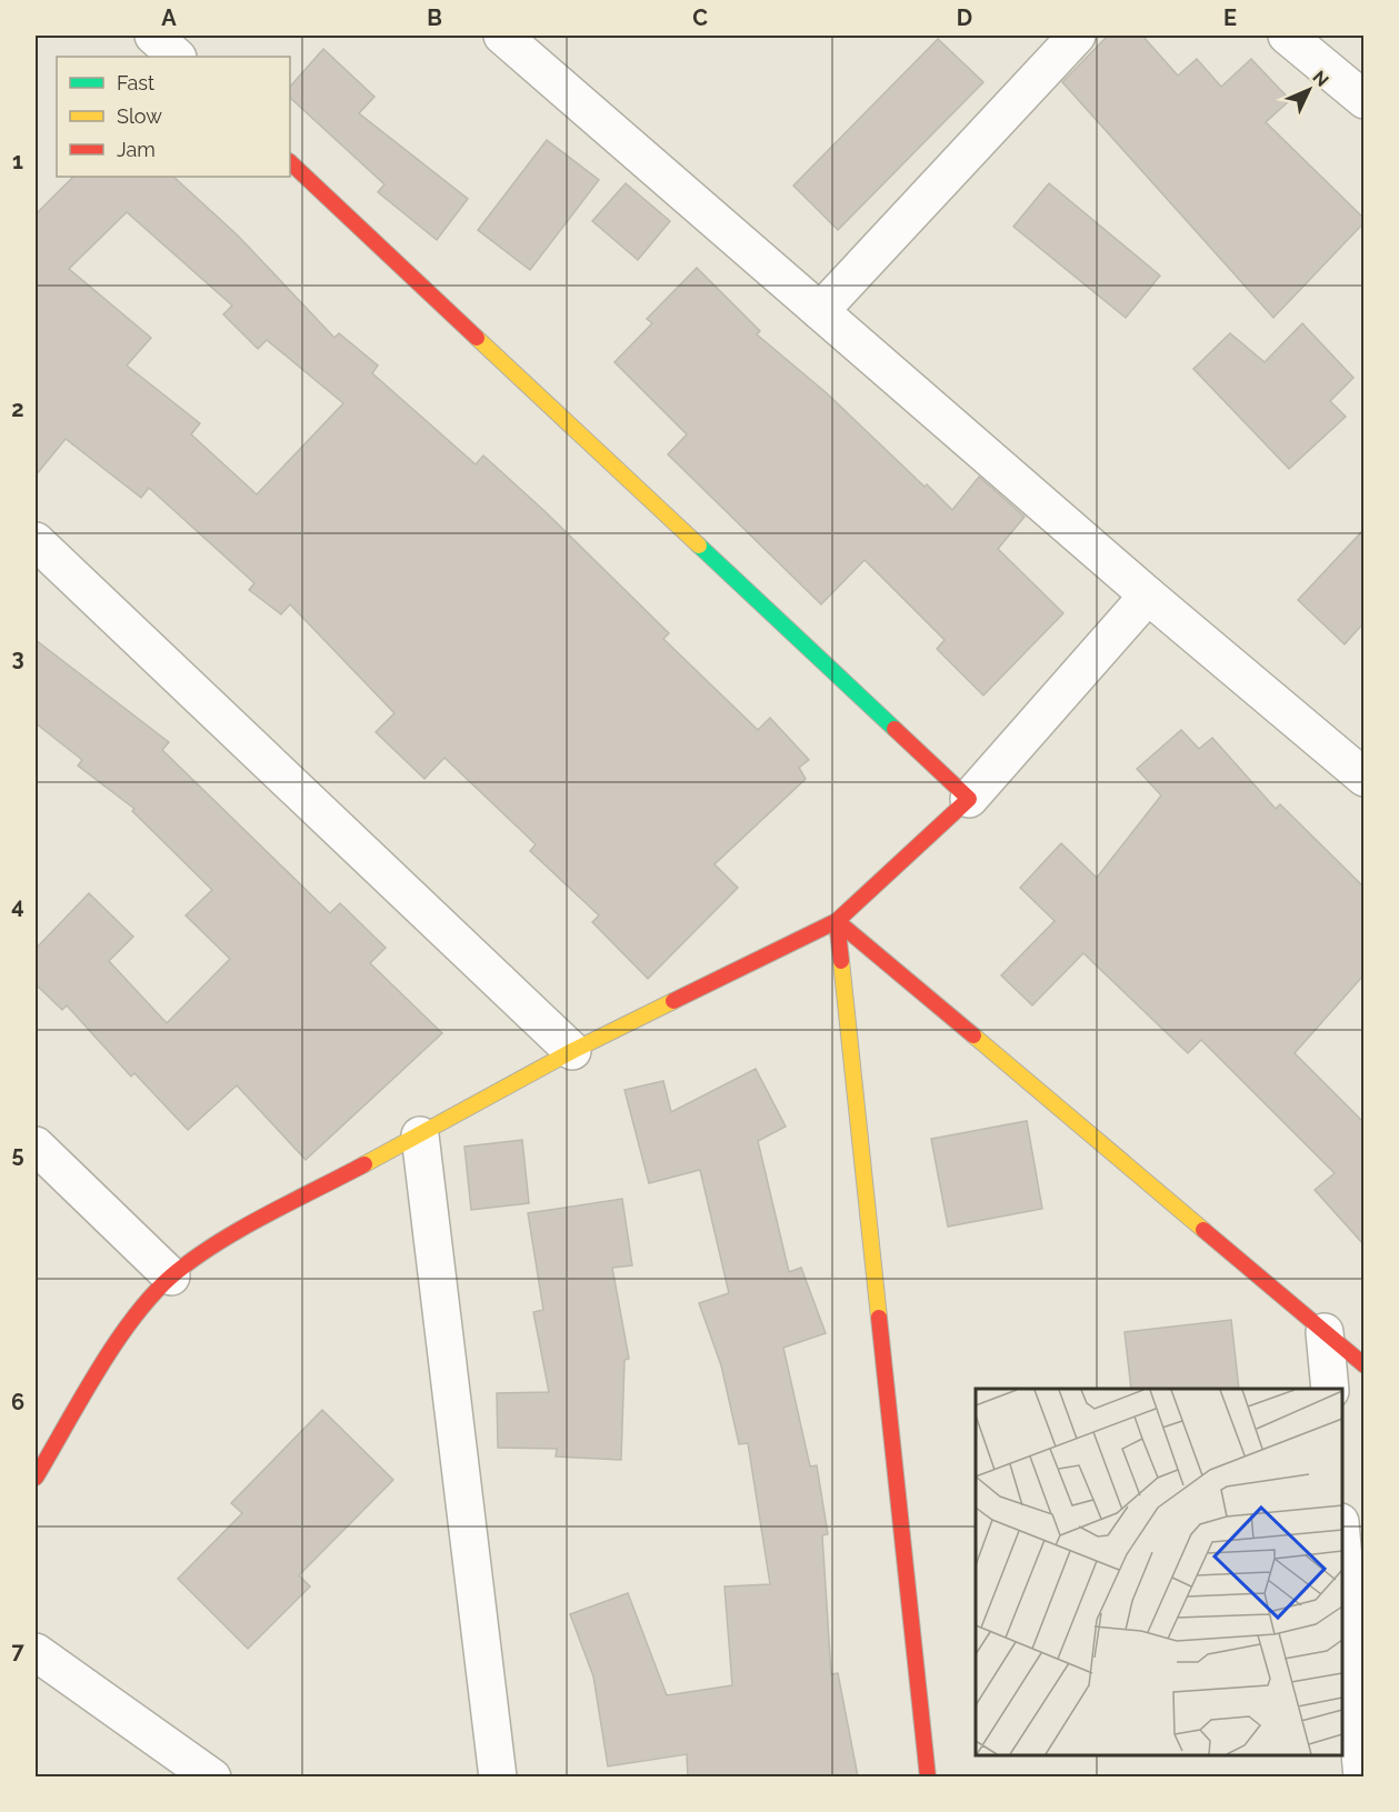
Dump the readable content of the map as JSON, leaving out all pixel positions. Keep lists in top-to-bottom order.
{
  "legend": ["Fast", "Slow", "Jam"],
  "north": "top right",
  "grid": {
    "columns": [
      "A",
      "B",
      "C",
      "D",
      "E"
    ],
    "rows": [
      "1",
      "2",
      "3",
      "4",
      "5",
      "6",
      "7"
    ]
  }
}
